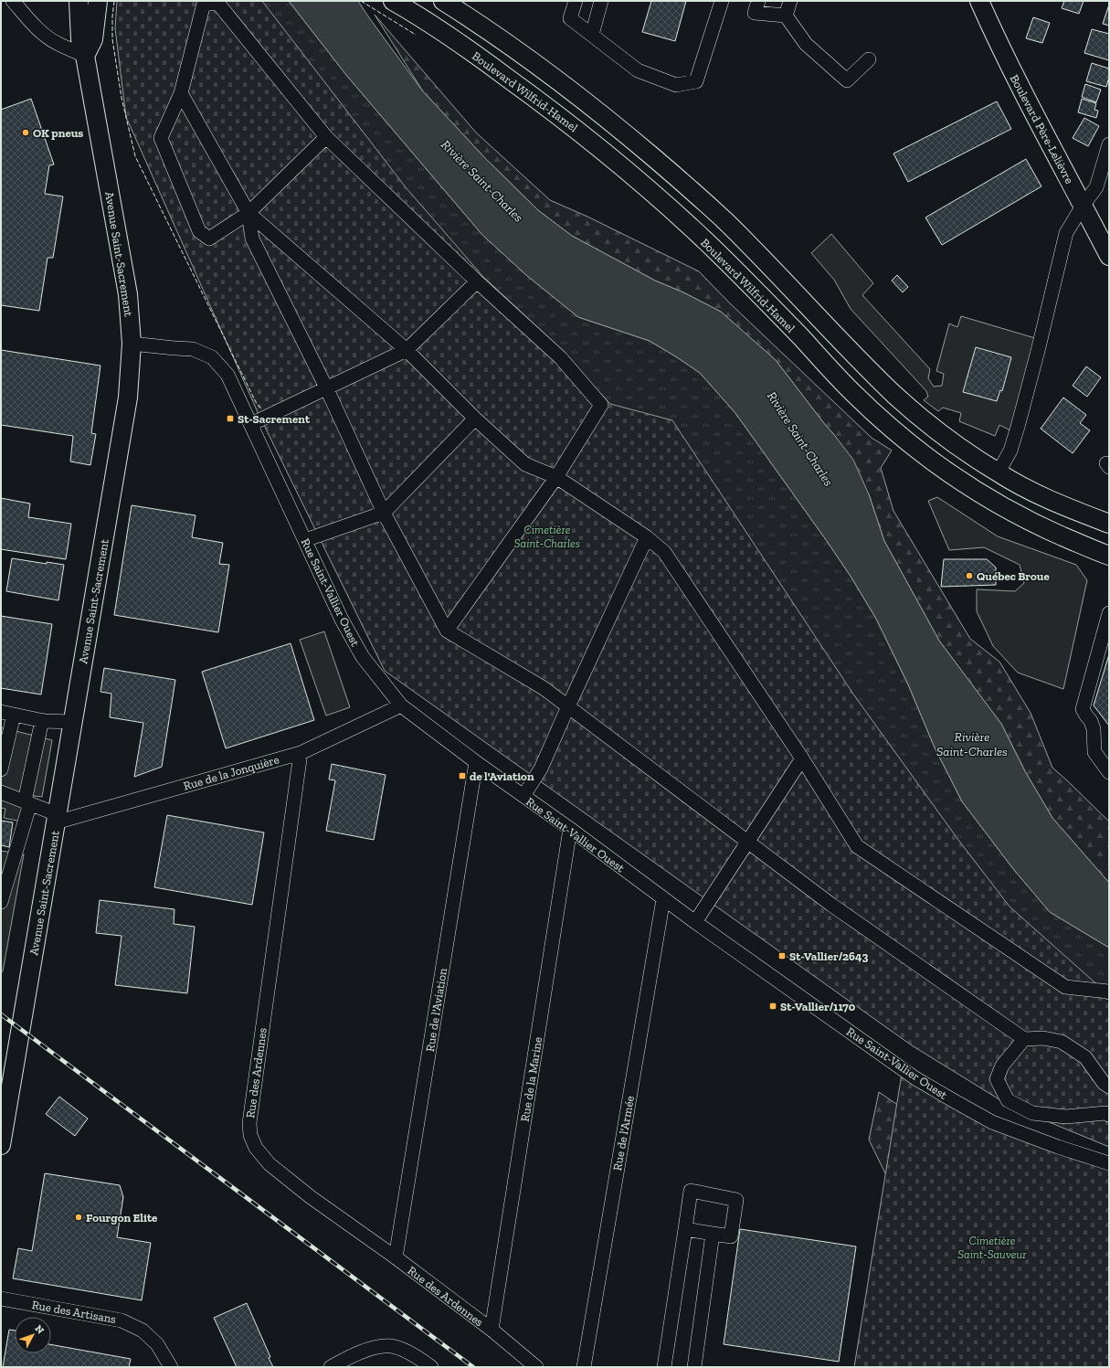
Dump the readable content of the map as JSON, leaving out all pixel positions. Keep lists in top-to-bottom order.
{
  "streets": {
    "main road": ["Boulevard Wilfrid-Hamel", "Boulevard Père-Lelièvre", "Avenue Saint-Sacrement"],
    "street": [
      "Rue Saint-Vallier Ouest",
      "Rue de la Jonquière",
      "Rue de l'Aviation",
      "Rue des Ardennes",
      "Rue de la Marine",
      "Rue de l'Armée",
      "Rue des Artisans"
    ]
  },
  "crossings": [
    ["Avenue Saint-Sacrement", "Rue Saint-Vallier Ouest"],
    ["Avenue Saint-Sacrement", "Rue de la Jonquière"],
    ["Rue Saint-Vallier Ouest", "Rue de la Jonquière"],
    ["Rue Saint-Vallier Ouest", "Rue de l'Aviation"],
    ["Rue Saint-Vallier Ouest", "Rue de la Marine"],
    ["Rue Saint-Vallier Ouest", "Rue de l'Armée"],
    ["Rue de la Jonquière", "Rue des Ardennes"],
    ["Rue de l'Aviation", "Rue des Ardennes"],
    ["Rue des Ardennes", "Rue de la Marine"]
  ],
  "water": ["Rivière Saint-Charles"],
  "parks": ["Cimetière Saint-Charles", "Cimetière Saint-Sauveur"],
  "places": {
    "other": ["OK pneus", "Québec Broue", "Fourgon Elite"],
    "transit": [
      "St-Sacrement",
      "de l'Aviation",
      "St-Vallier/2643",
      "St-Vallier/1170"
    ]
  },
  "north": "top right"
}
